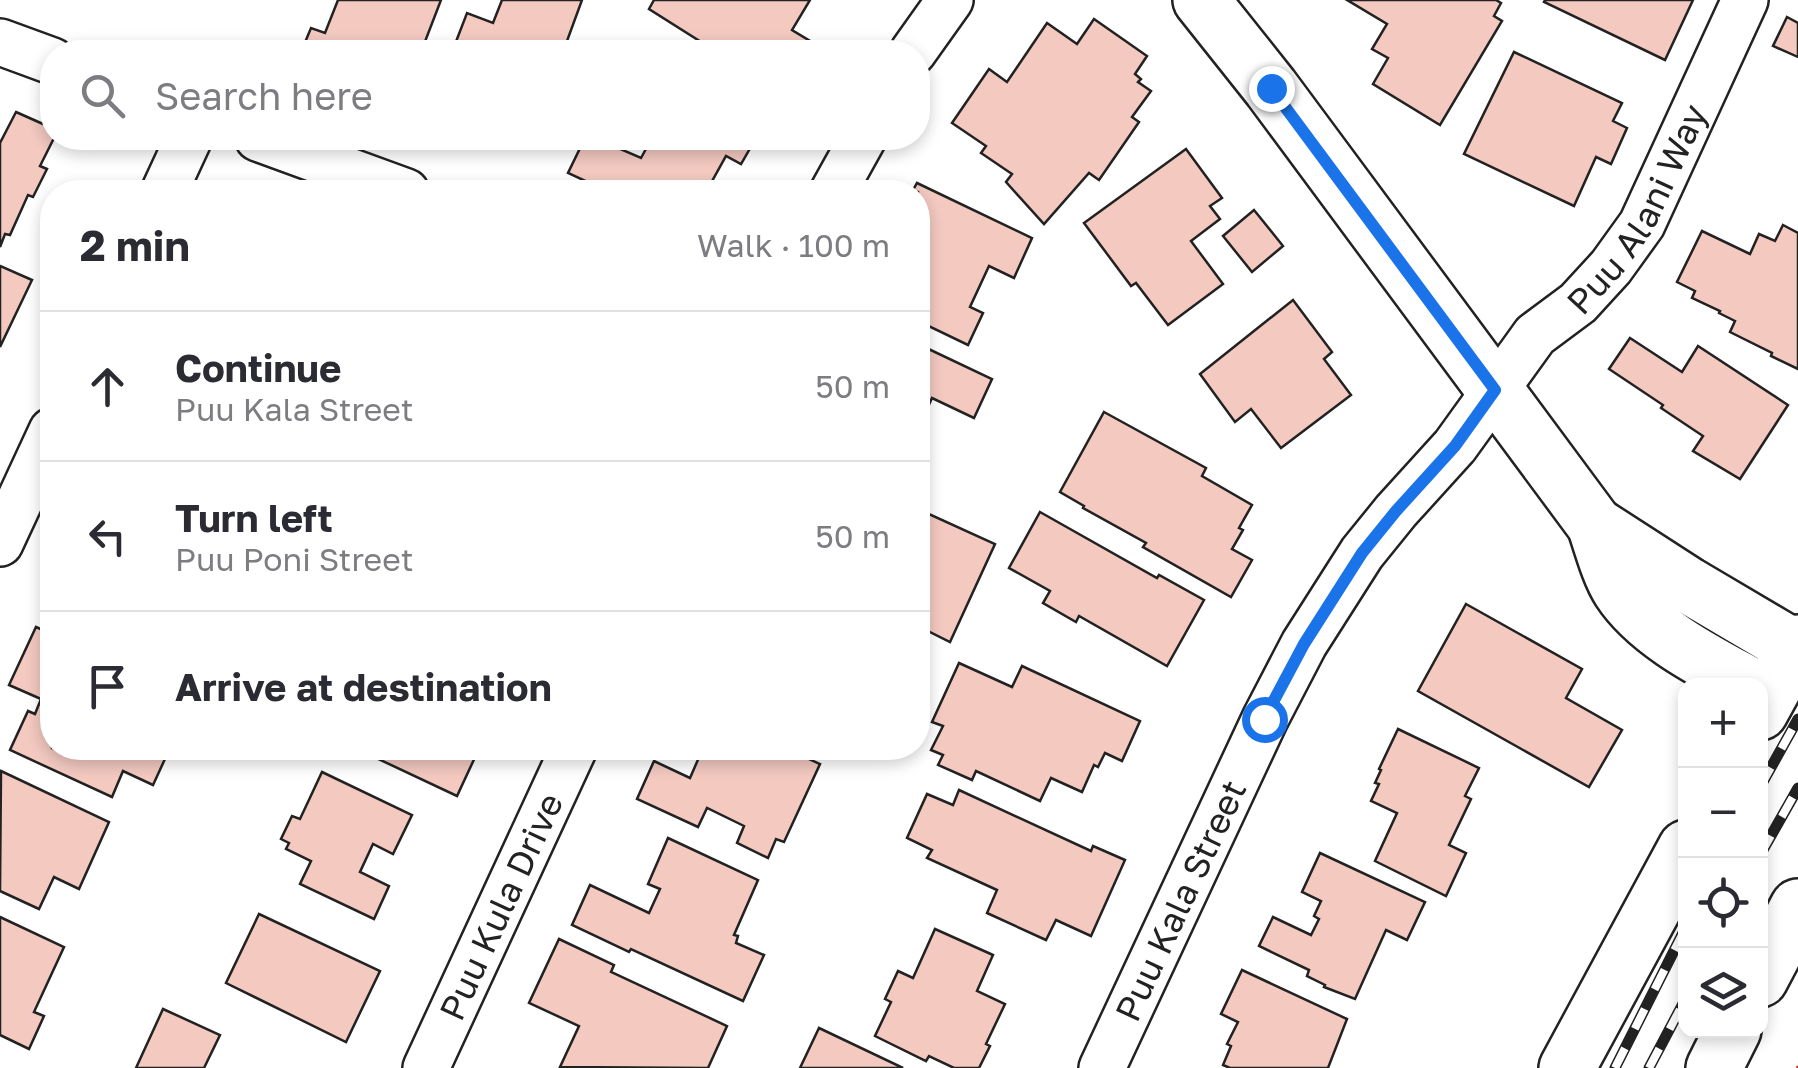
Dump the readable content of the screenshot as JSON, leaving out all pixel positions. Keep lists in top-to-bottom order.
{
  "streets": {
    "street": ["Puu Alani Way", "Puu Kala Street", "Puu Kula Drive"]
  },
  "crossings": [
    ["Puu Alani Way", "Puu Kala Street"]
  ],
  "page": {
    "search": "Search here",
    "heading": ["2 min", "Walk · 100 m"],
    "list": [
      ["Continue", "Puu Kala Street", "50 m"],
      ["Turn left", "Puu Poni Street", "50 m"],
      "Arrive at destination"
    ],
    "map_buttons": ["+", "−"]
  }
}
